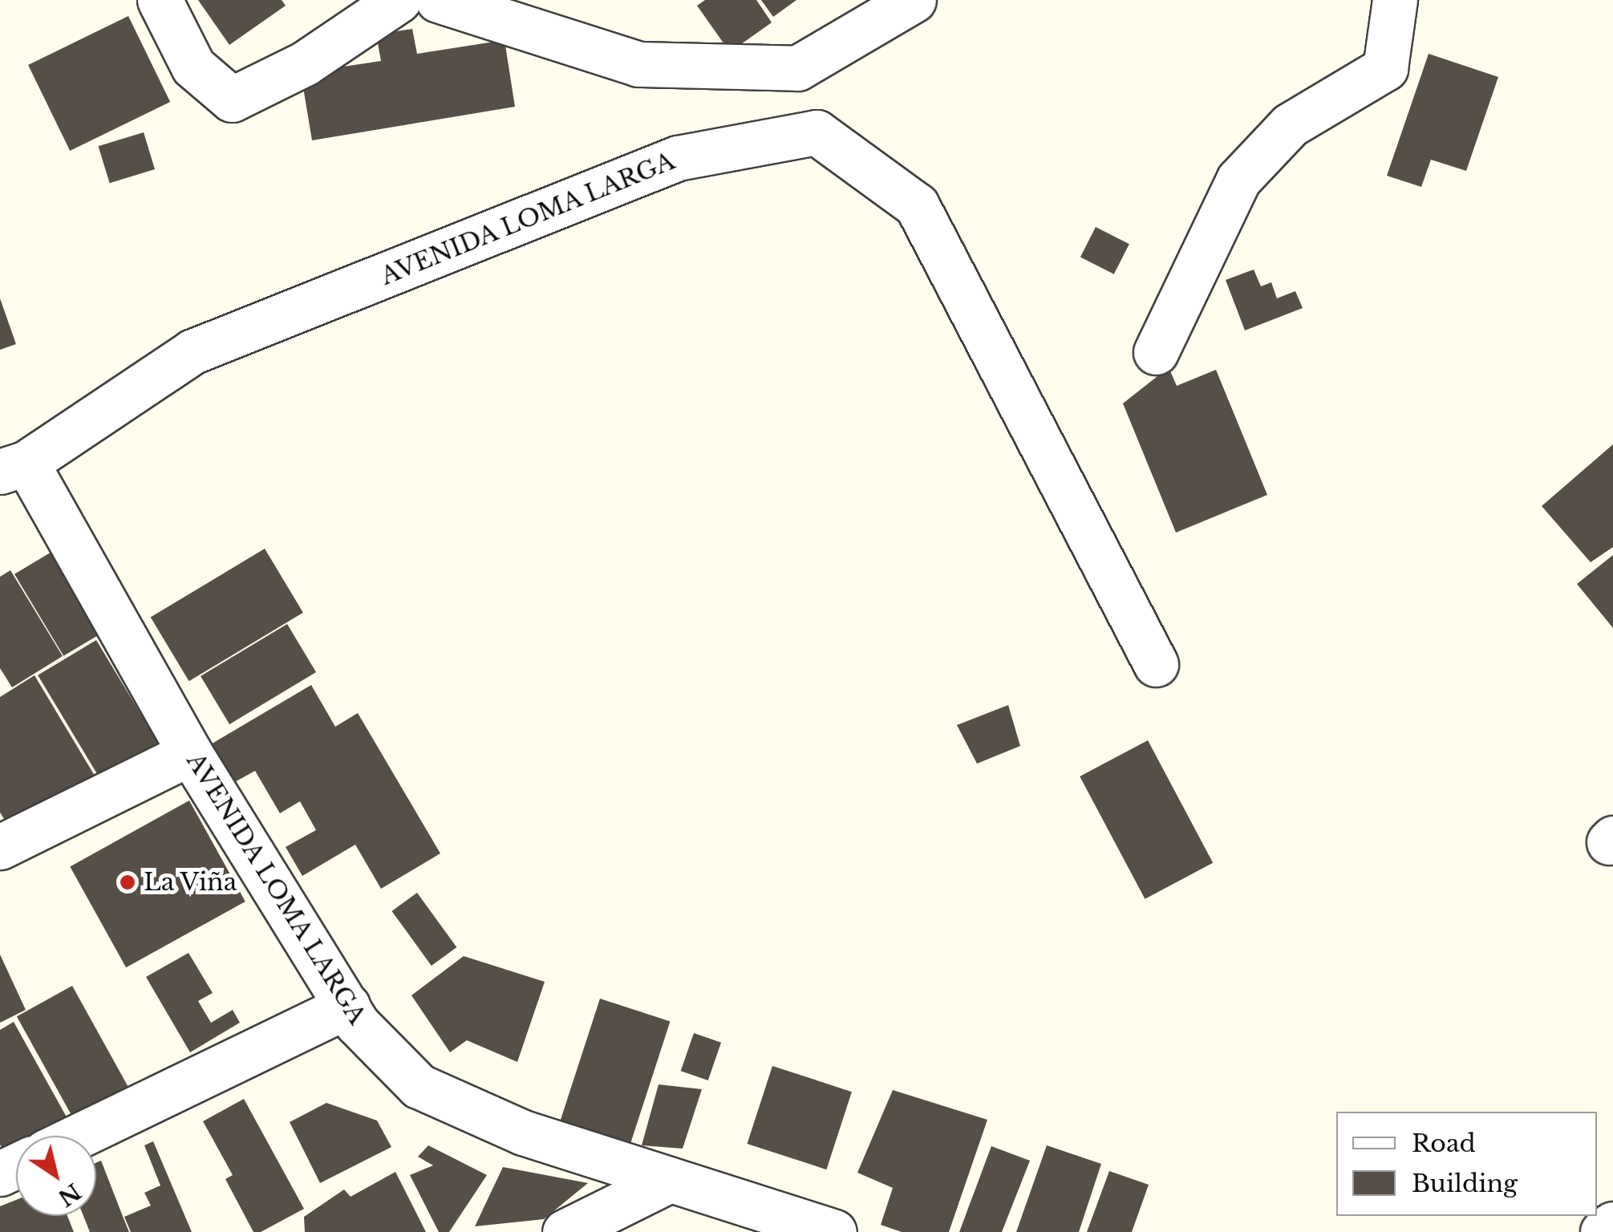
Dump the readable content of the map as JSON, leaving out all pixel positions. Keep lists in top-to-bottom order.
{
  "streets": {
    "street": ["AVENIDA LOMA LARGA"]
  },
  "places": ["La Viña"],
  "legend": ["Road", "Building"],
  "north": "bottom right"
}
